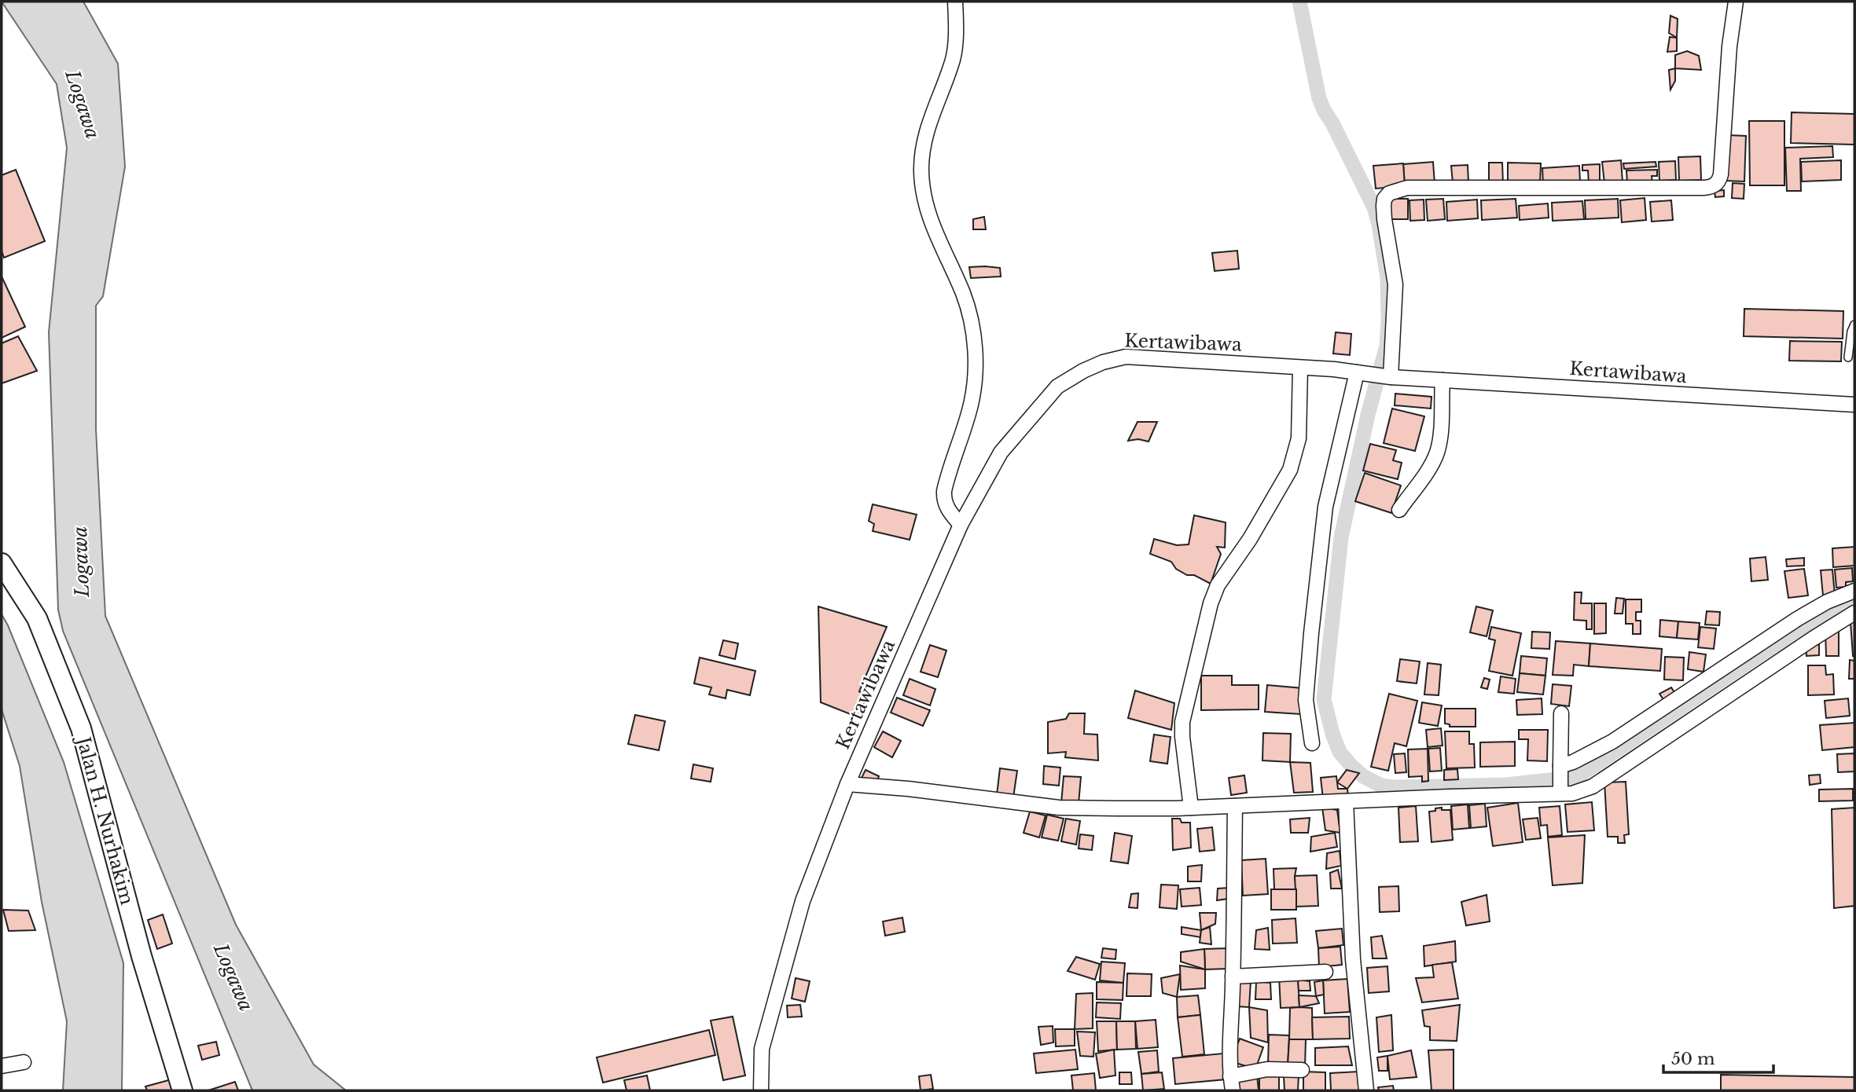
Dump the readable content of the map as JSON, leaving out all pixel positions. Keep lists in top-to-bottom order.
{
  "streets": {
    "main road": ["Jalan H. Nurhakim"],
    "street": ["Kertawibawa"]
  },
  "water": ["Logawa"],
  "scale_bar": "50 m"
}
